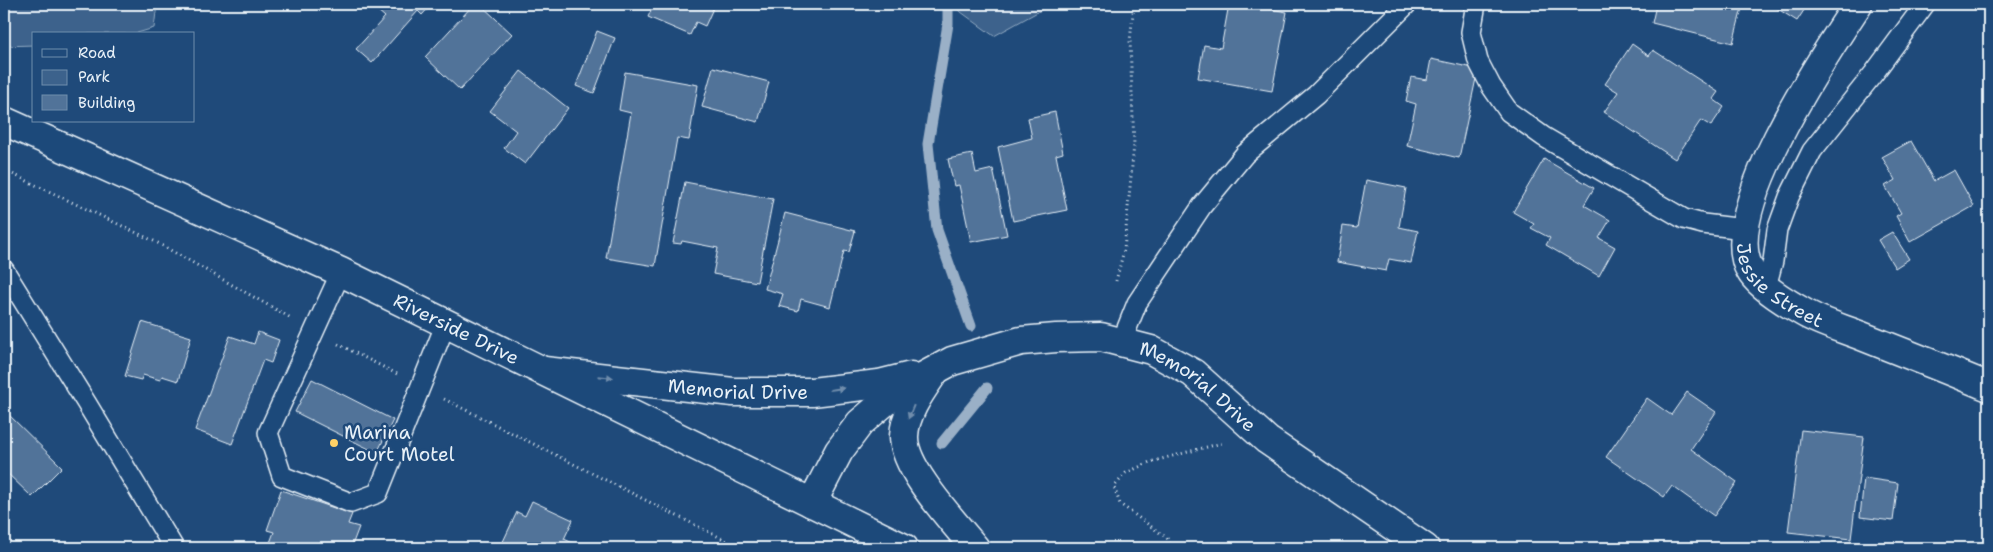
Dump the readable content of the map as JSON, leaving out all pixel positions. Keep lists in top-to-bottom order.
{
  "streets": {
    "street": ["Jessie Street", "Riverside Drive", "Memorial Drive"]
  },
  "crossings": [
    ["Riverside Drive", "Memorial Drive"]
  ],
  "places": ["Marina Court Motel"],
  "legend": ["Road", "Park", "Building"]
}
